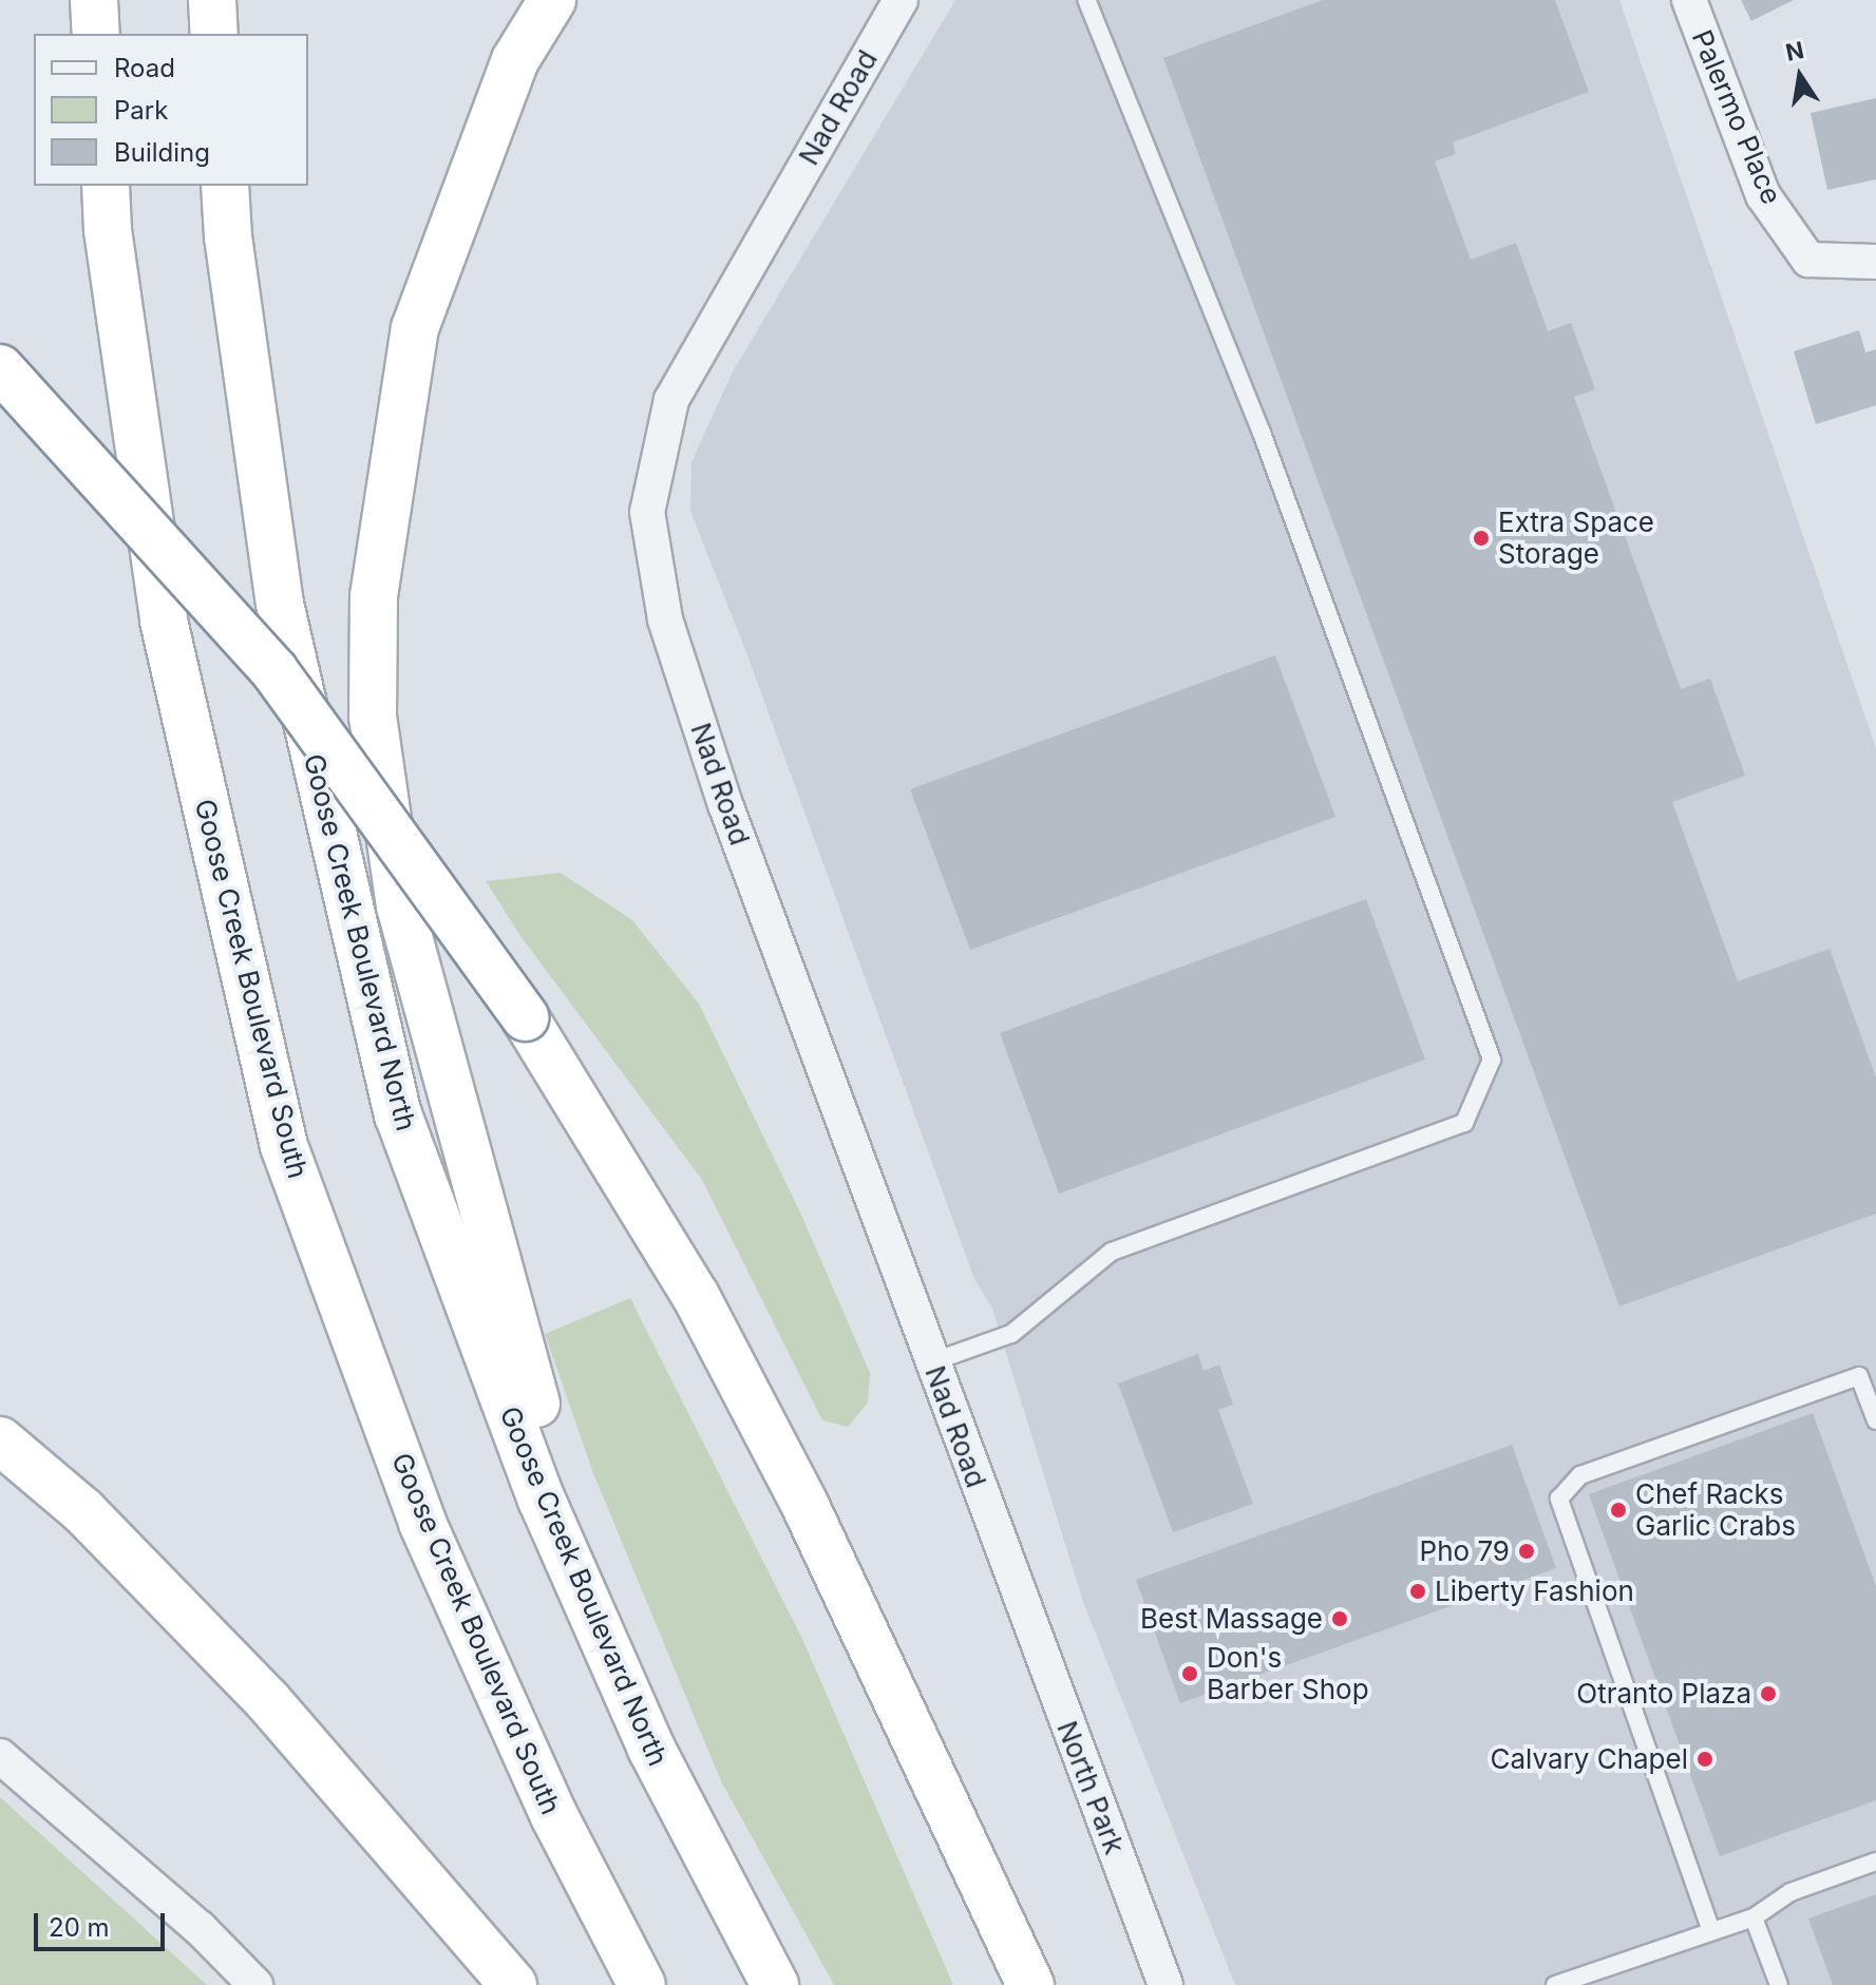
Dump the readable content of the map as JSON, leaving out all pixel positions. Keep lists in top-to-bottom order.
{
  "streets": {
    "highway": ["Goose Creek Boulevard North", "Goose Creek Boulevard South"],
    "street": ["Nad Road", "Palermo Place", "North Park"]
  },
  "crossings": [
    ["Nad Road", "North Park"]
  ],
  "places": [
    "Extra Space Storage",
    "Chef Racks Garlic Crabs",
    "Pho 79",
    "Liberty Fashion",
    "Best Massage",
    "Don's Barber Shop",
    "Otranto Plaza",
    "Calvary Chapel"
  ],
  "legend": ["Road", "Park", "Building"],
  "scale_bar": "20 m",
  "north": "top"
}
